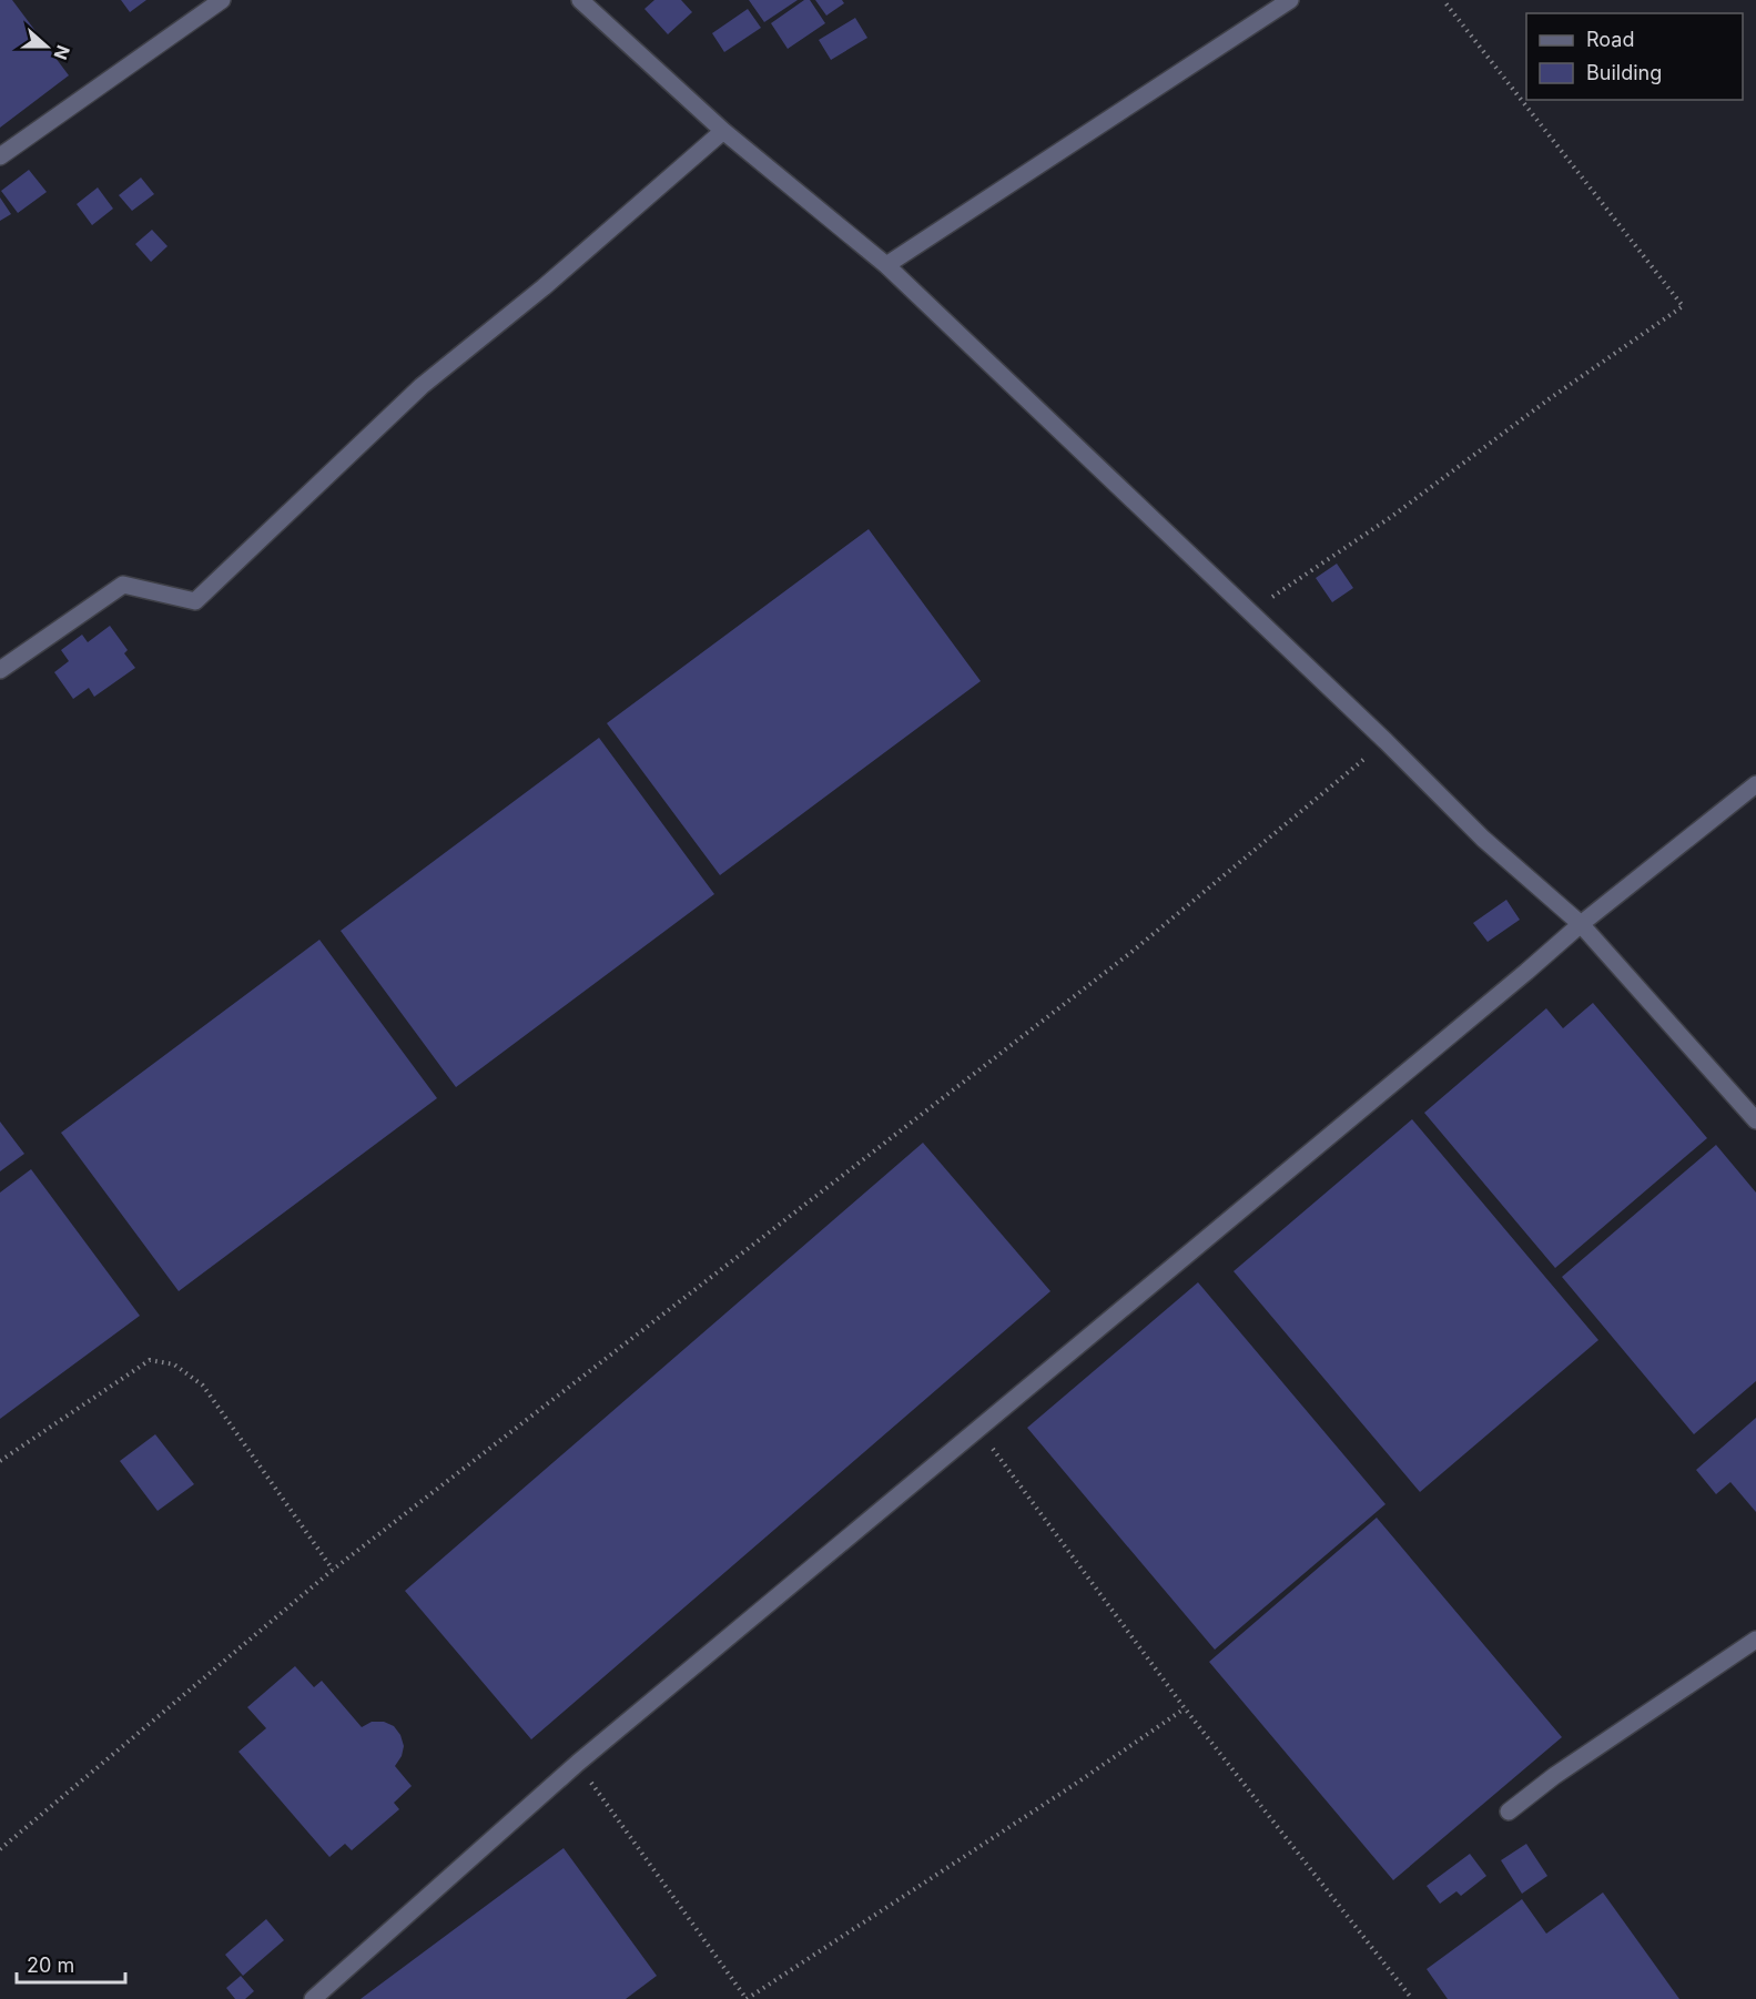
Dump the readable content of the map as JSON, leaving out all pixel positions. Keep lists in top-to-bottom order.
{
  "legend": ["Road", "Building"],
  "scale_bar": "20 m",
  "north": "right"
}
